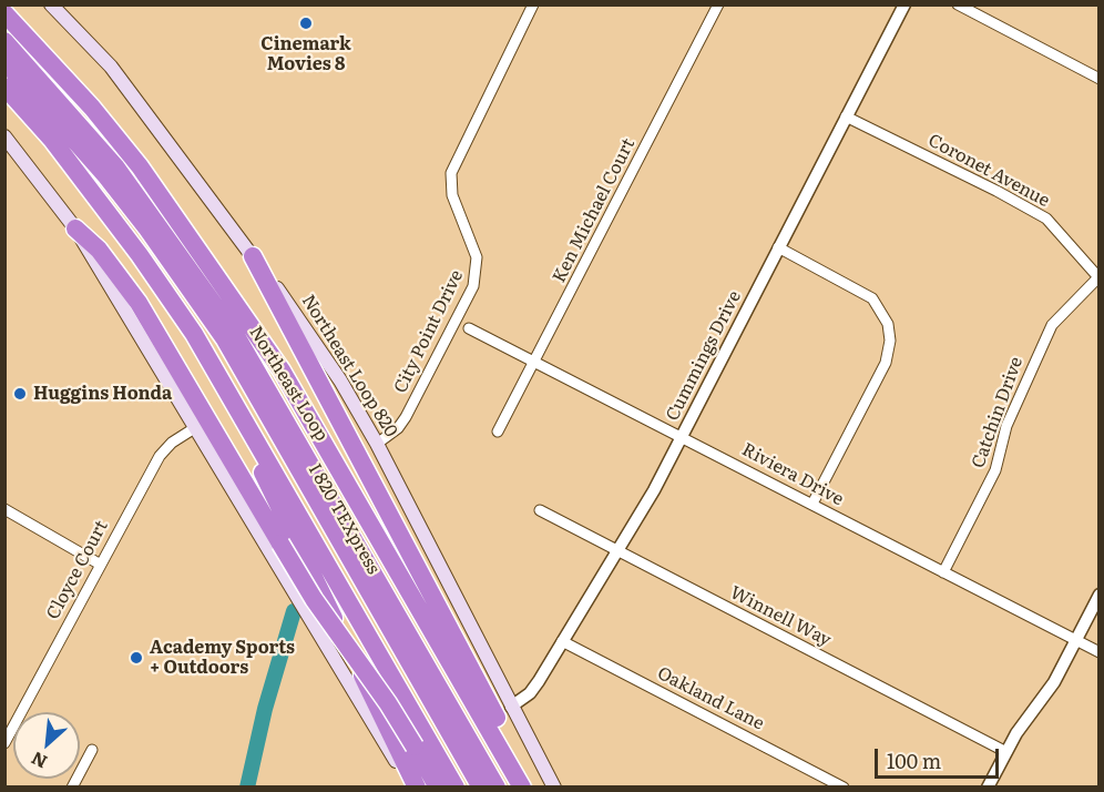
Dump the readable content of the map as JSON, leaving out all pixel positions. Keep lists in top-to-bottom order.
{
  "streets": {
    "highway": ["Northeast Loop", "I 820 TEXpress"],
    "main road": ["Northeast Loop 820"],
    "street": [
      "Coronet Avenue",
      "Ken Michael Court",
      "City Point Drive",
      "Cummings Drive",
      "Catchin Drive",
      "Riviera Drive",
      "Cloyce Court",
      "Winnell Way",
      "Oakland Lane"
    ]
  },
  "crossings": [
    ["Coronet Avenue", "Cummings Drive"],
    ["Coronet Avenue", "Catchin Drive"],
    ["Ken Michael Court", "Riviera Drive"],
    ["City Point Drive", "Northeast Loop 820"],
    ["Cummings Drive", "Northeast Loop 820"],
    ["Cummings Drive", "Riviera Drive"],
    ["Cummings Drive", "Winnell Way"],
    ["Cummings Drive", "Oakland Lane"],
    ["Catchin Drive", "Riviera Drive"]
  ],
  "places": ["Cinemark Movies 8", "Huggins Honda", "Academy Sports + Outdoors"],
  "scale_bar": "100 m",
  "north": "bottom left"
}
